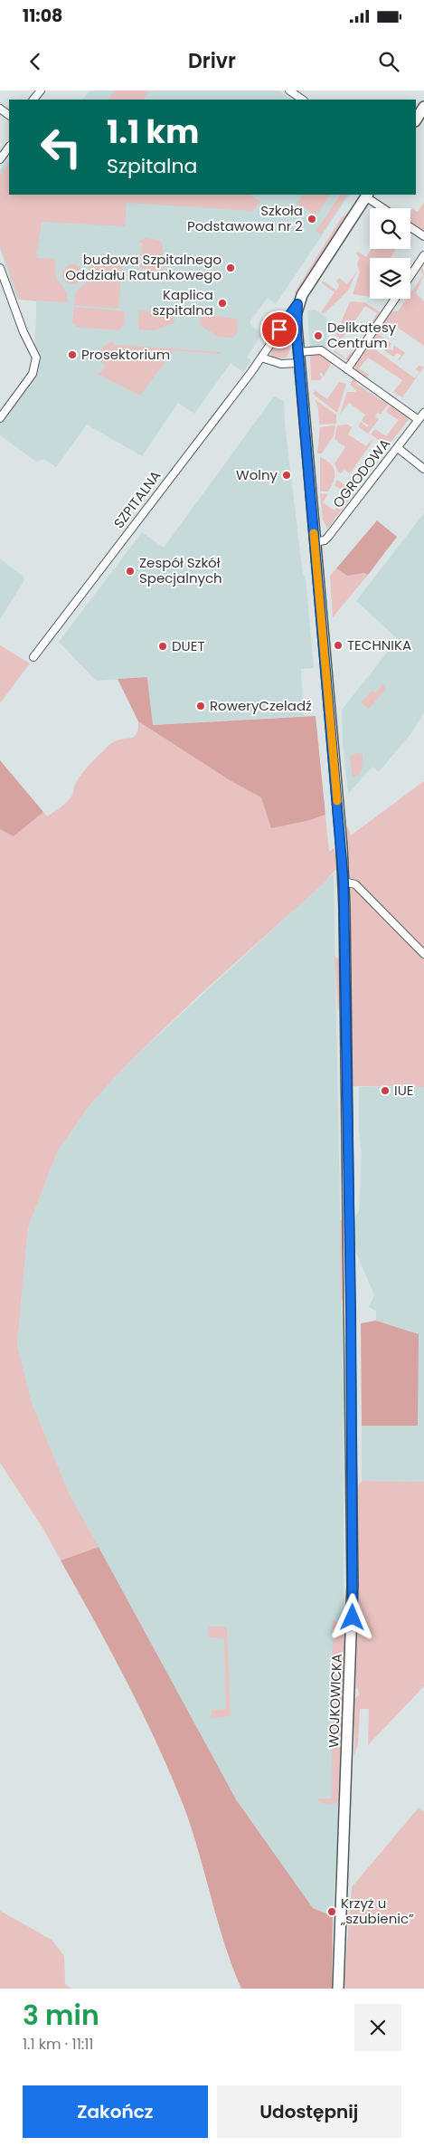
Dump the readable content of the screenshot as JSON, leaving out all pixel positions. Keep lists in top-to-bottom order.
{
  "streets": {
    "street": ["OGRODOWA", "SZPITALNA", "WOJKOWICKA"]
  },
  "crossings": [
    ["OGRODOWA", "WOJKOWICKA"],
    ["SZPITALNA", "WOJKOWICKA"]
  ],
  "places": [
    "Szkoła Podstawowa nr 2",
    "budowa Szpitalnego Oddziału Ratunkowego",
    "Kaplica szpitalna",
    "Delikatesy Centrum",
    "Prosektorium",
    "Wolny",
    "Zespół Szkół Specjalnych",
    "TECHNIKA",
    "DUET",
    "RoweryCzeladź",
    "IUE",
    "Krzyż u „szubienic”"
  ],
  "page": {
    "status": "11:08",
    "header": "Drivr",
    "turn": ["1.1 km", "Szpitalna"],
    "heading": ["3 min", "1.1 km · 11:11"],
    "buttons": ["Zakończ", "Udostępnij"]
  }
}
